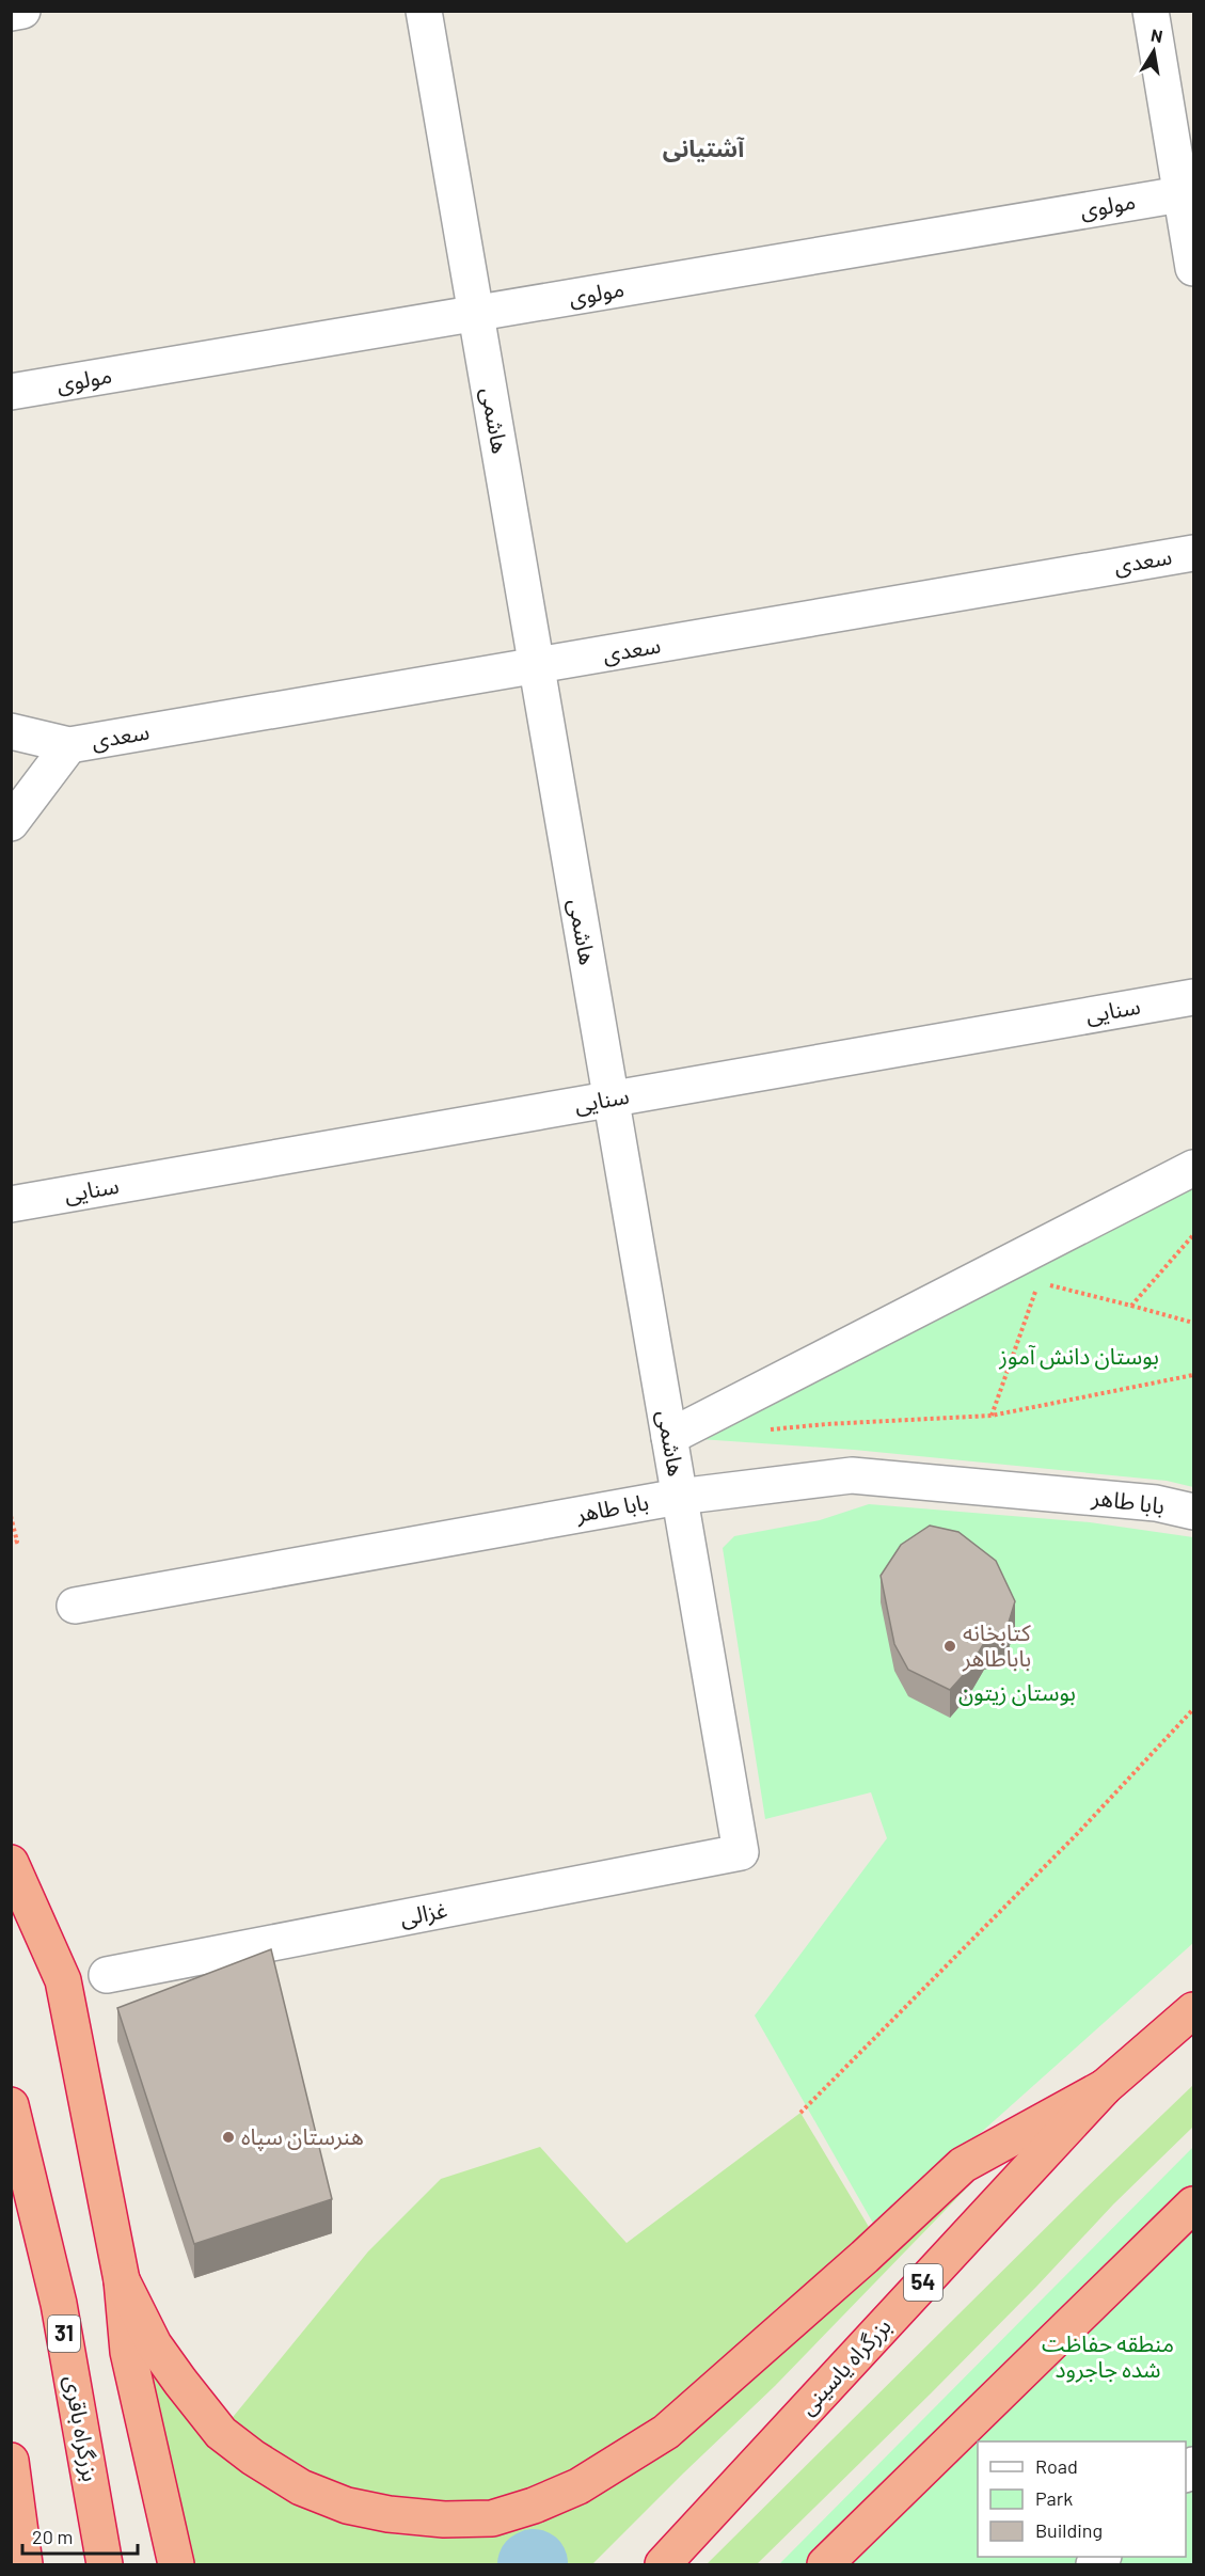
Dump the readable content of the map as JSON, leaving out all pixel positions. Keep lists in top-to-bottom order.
{
  "streets": {
    "highway": [
      "54",
      "31",
      "بزرگراه یاسینی",
      "بزرگراه باقری"
    ],
    "street": [
      "مولوی",
      "هاشمی",
      "سعدی",
      "سنایی",
      "بابا طاهر",
      "غزالی"
    ]
  },
  "crossings": [
    ["مولوی", "هاشمی"],
    ["هاشمی", "سعدی"],
    ["هاشمی", "سنایی"],
    ["هاشمی", "بابا طاهر"],
    ["هاشمی", "غزالی"]
  ],
  "districts": ["آشتیانی"],
  "parks": ["بوستان دانش آموز", "بوستان زیتون", "منطقه حفاظت شده جاجرود"],
  "places": ["کتابخانه باباطاهر", "هنرستان سپاه"],
  "legend": ["Road", "Park", "Building"],
  "scale_bar": "20 m",
  "north": "top"
}
